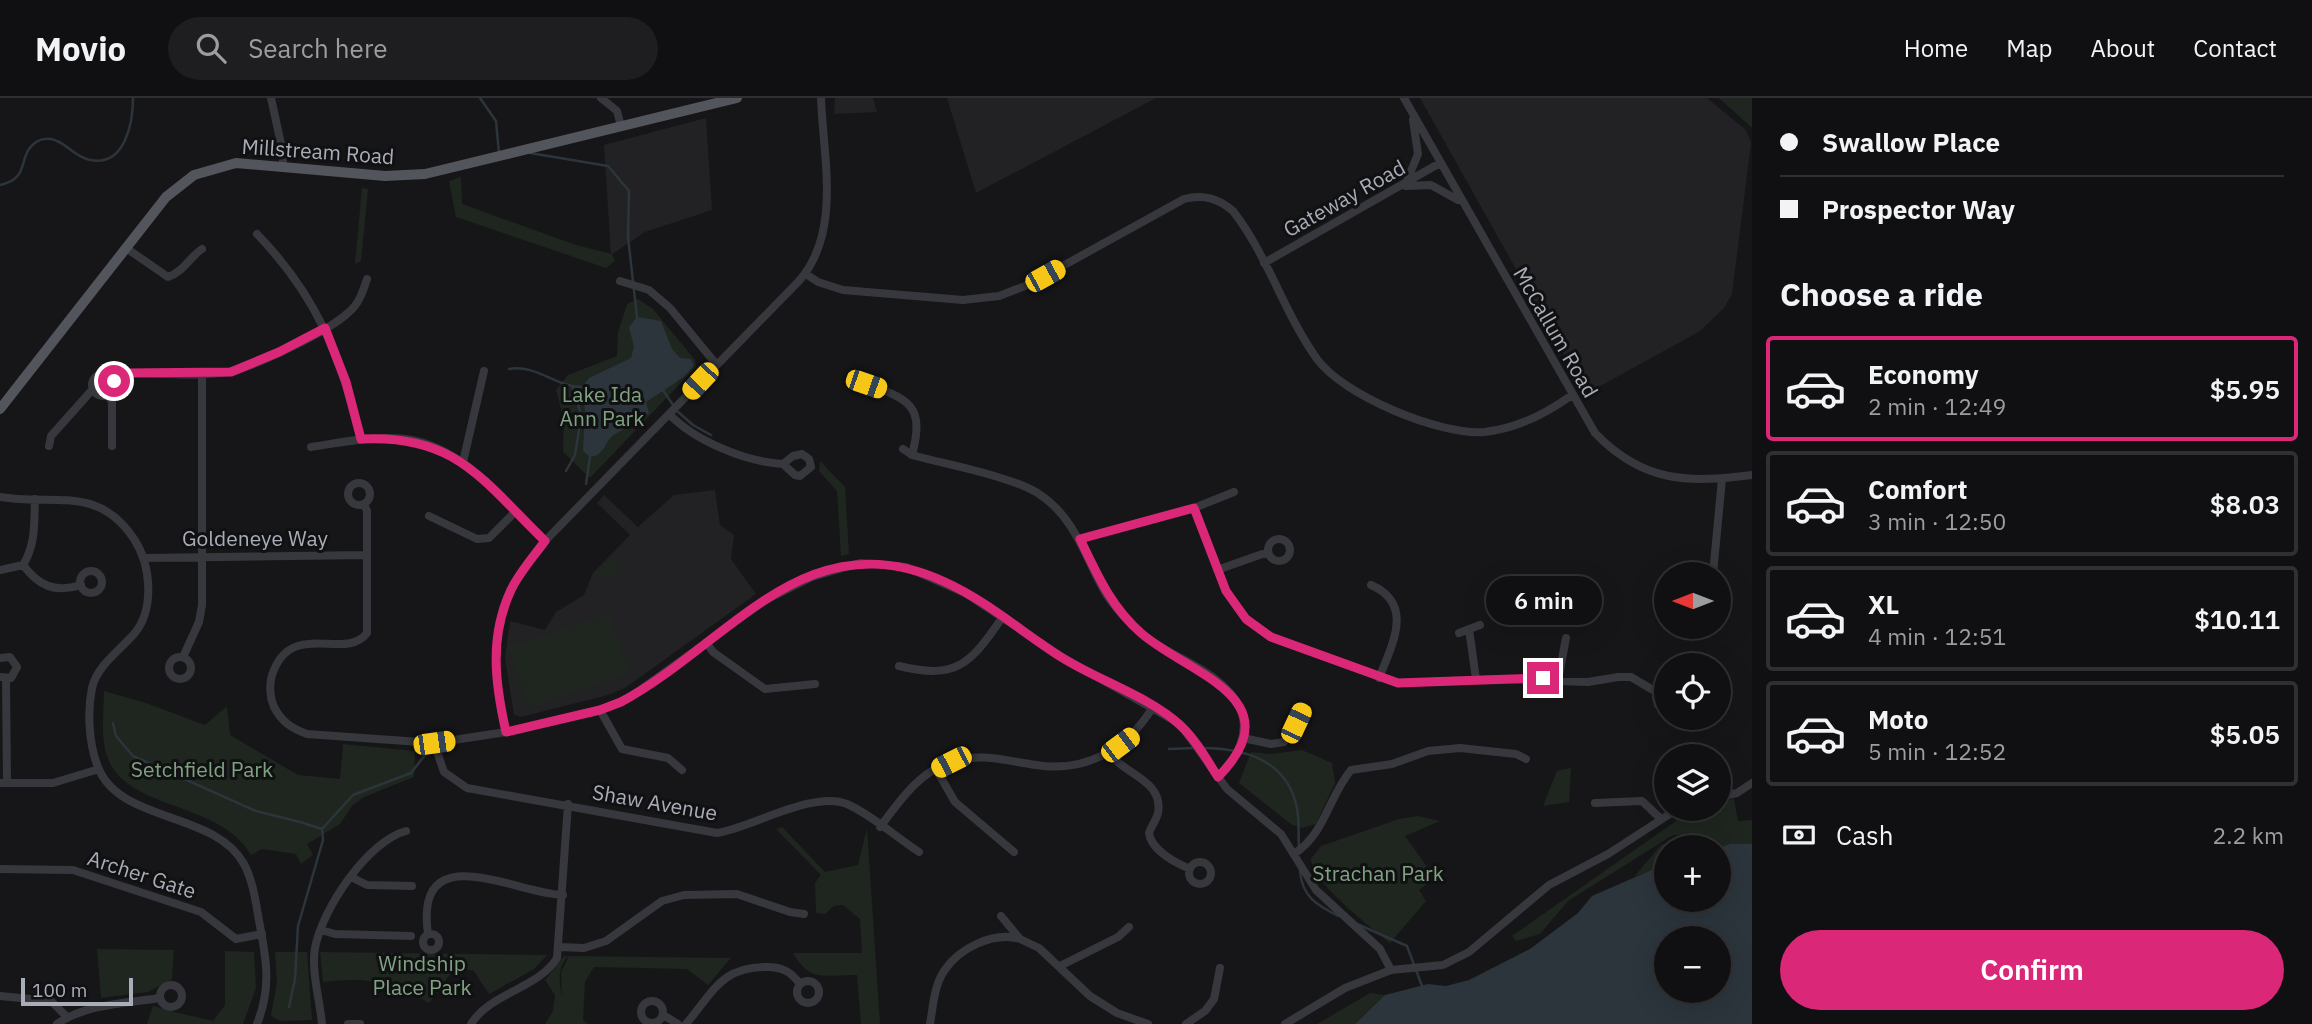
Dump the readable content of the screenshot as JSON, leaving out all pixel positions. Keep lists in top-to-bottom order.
{
  "streets": {
    "main road": ["Millstream Road"],
    "street": [
      "Gateway Road",
      "McCallum Road",
      "Goldeneye Way",
      "Shaw Avenue",
      "Archer Gate"
    ]
  },
  "crossings": [
    ["Gateway Road", "McCallum Road"]
  ],
  "parks": [
    "Lake Ida Ann Park",
    "Setchfield Park",
    "Strachan Park",
    "Windship Place Park"
  ],
  "scale_bar": "100 m",
  "north": "left",
  "page": {
    "header": "Movio",
    "search": "Search here",
    "nav": [
      "Home",
      "Map",
      "About",
      "Contact"
    ],
    "banner": ["Swallow Place", "Prospector Way"],
    "heading": "Choose a ride",
    "list": [
      {
        "name": "Economy",
        "note": "2 min · 12:49",
        "value": "$5.95"
      },
      {
        "name": "Comfort",
        "note": "3 min · 12:50",
        "value": "$8.03"
      },
      {
        "name": "XL",
        "note": "4 min · 12:51",
        "value": "$10.11"
      },
      {
        "name": "Moto",
        "note": "5 min · 12:52",
        "value": "$5.05"
      }
    ],
    "map_buttons": ["+", "−"],
    "bubble": "6 min",
    "pay": ["Cash", "2.2 km"],
    "buttons": "Confirm",
    "scale": "100 m"
  }
}
